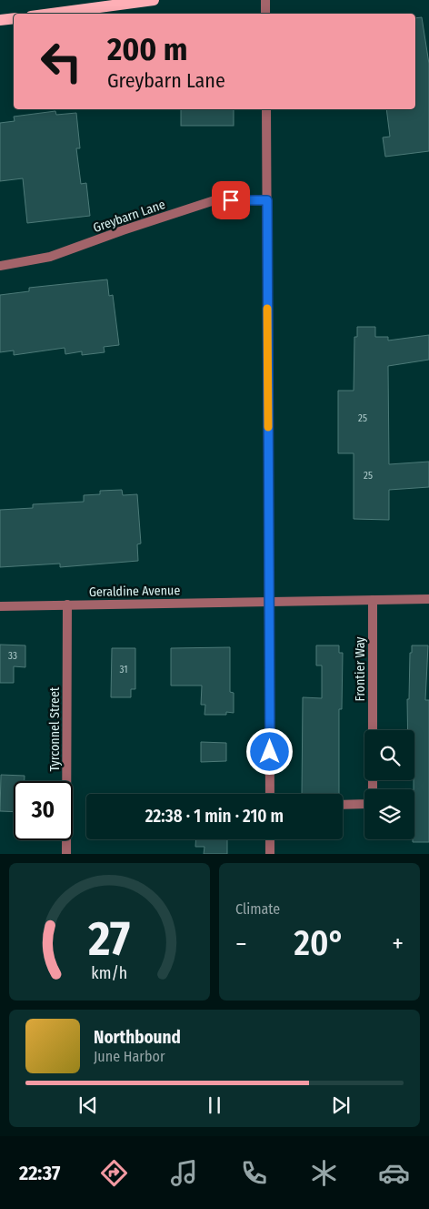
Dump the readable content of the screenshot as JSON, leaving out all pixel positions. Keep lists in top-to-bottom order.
{
  "streets": {
    "street": [
      "Greybarn Lane",
      "Geraldine Avenue",
      "Frontier Way",
      "Tyrconnel Street"
    ]
  },
  "crossings": [
    ["Geraldine Avenue", "Tyrconnel Street"]
  ],
  "house_numbers": [
    "25",
    "25",
    "33",
    "31"
  ],
  "page": {
    "turn": ["200 m", "Greybarn Lane"],
    "limit": "30",
    "trip": "22:38 · 1 min · 210 m",
    "tile": "Climate",
    "heat": ["−", "20°", "+"],
    "song": ["Northbound", "June Harbor"],
    "tabs": "22:37",
    "gauge": ["27", "km/h"]
  }
}
